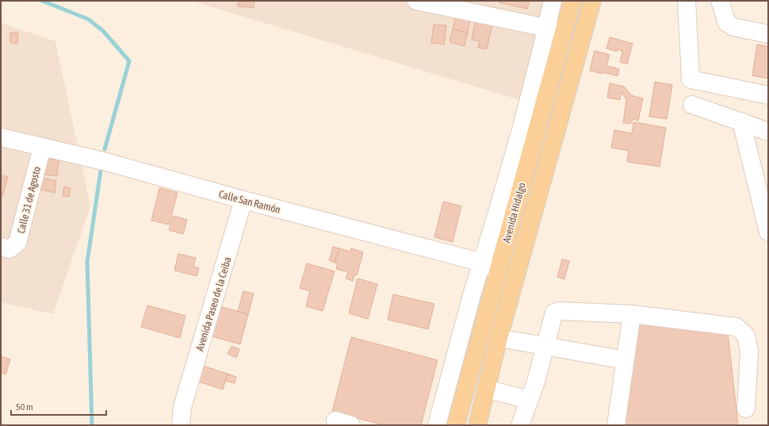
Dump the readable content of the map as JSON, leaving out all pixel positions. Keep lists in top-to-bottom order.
{
  "streets": {
    "main road": ["Avenida Hidalgo"],
    "street": ["Calle 31 de Agosto", "Calle San Ramón", "Avenida Paseo de la Ceiba"]
  },
  "crossings": [
    ["Calle 31 de Agosto", "Calle San Ramón"],
    ["Calle San Ramón", "Avenida Hidalgo"],
    ["Calle San Ramón", "Avenida Paseo de la Ceiba"]
  ],
  "scale_bar": "50 m"
}
